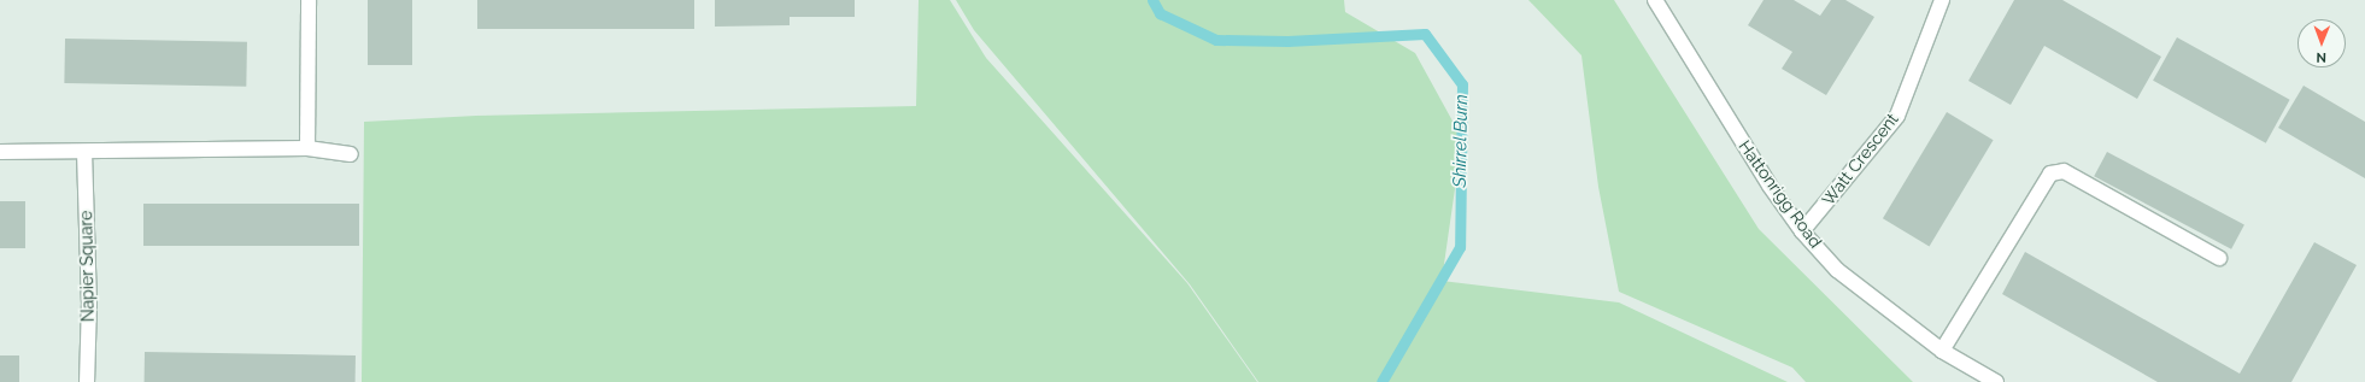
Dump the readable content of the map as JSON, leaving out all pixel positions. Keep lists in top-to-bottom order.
{
  "streets": {
    "street": ["Watt Crescent", "Hattonrigg Road", "Napier Square"]
  },
  "crossings": [
    ["Watt Crescent", "Hattonrigg Road"]
  ],
  "water": ["Shirrel Burn"],
  "north": "bottom"
}
